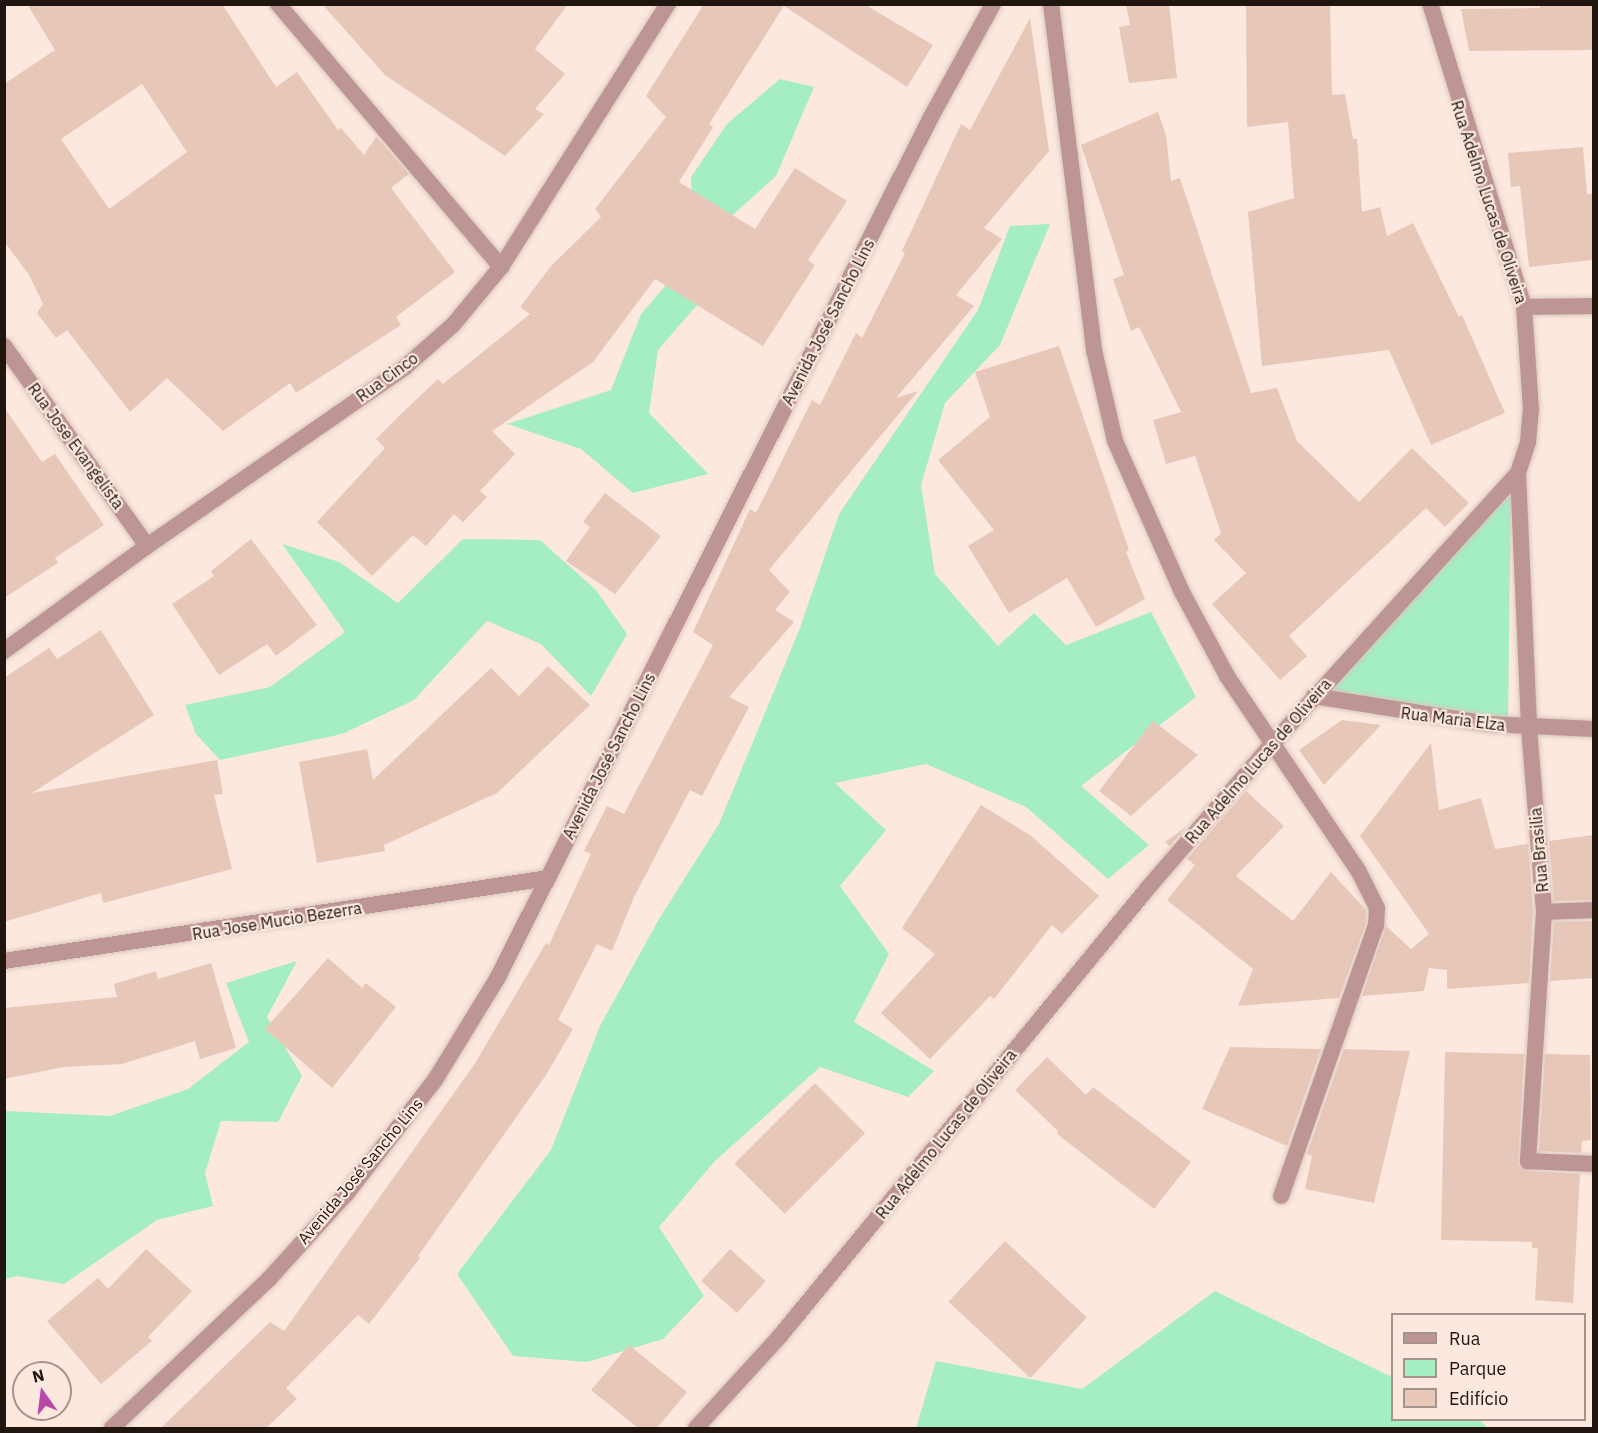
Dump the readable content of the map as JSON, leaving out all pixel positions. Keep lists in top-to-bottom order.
{
  "streets": {
    "street": [
      "Rua Adelmo Lucas de Oliveira",
      "Avenida José Sancho Lins",
      "Rua Cinco",
      "Rua Jose Evangelista",
      "Rua Maria Elza",
      "Rua Brasilia",
      "Rua Jose Mucio Bezerra"
    ]
  },
  "crossings": [
    ["Rua Adelmo Lucas de Oliveira", "Rua Maria Elza"],
    ["Rua Adelmo Lucas de Oliveira", "Rua Brasilia"],
    ["Avenida José Sancho Lins", "Rua Jose Mucio Bezerra"],
    ["Rua Cinco", "Rua Jose Evangelista"],
    ["Rua Maria Elza", "Rua Brasilia"]
  ],
  "legend": ["Rua", "Parque", "Edifício"],
  "north": "top"
}
